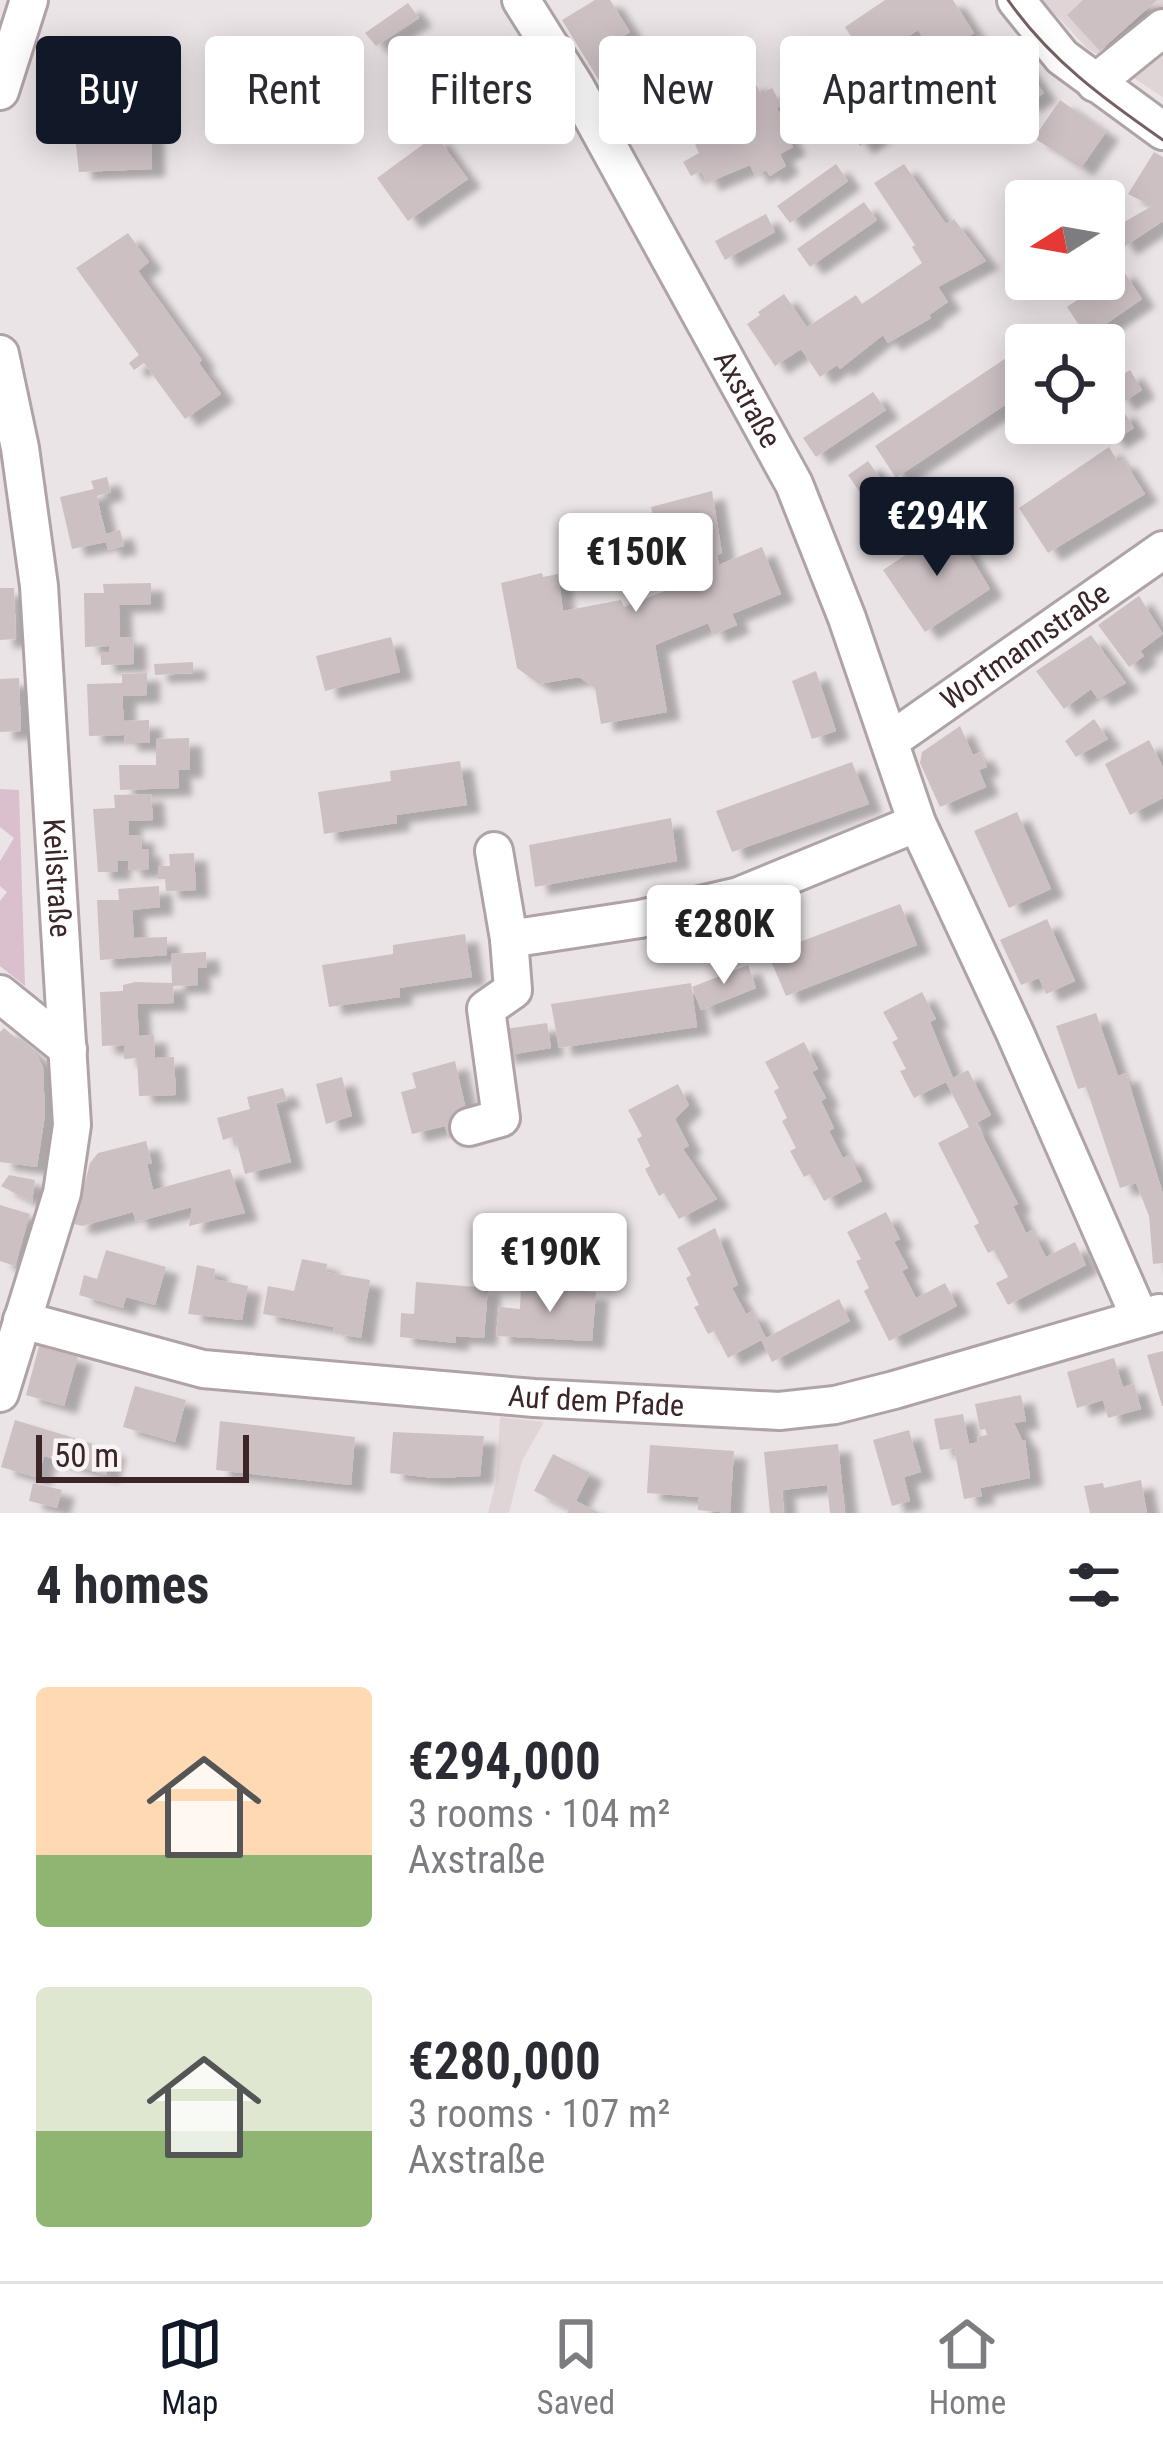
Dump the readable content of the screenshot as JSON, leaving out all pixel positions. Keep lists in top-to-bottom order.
{
  "streets": {
    "street": [
      "Axstraße",
      "Wortmannstraße",
      "Keilstraße",
      "Auf dem Pfade"
    ]
  },
  "crossings": [
    ["Axstraße", "Wortmannstraße"],
    ["Axstraße", "Auf dem Pfade"],
    ["Keilstraße", "Auf dem Pfade"]
  ],
  "scale_bar": "50 m",
  "north": "left",
  "page": {
    "chip": [
      "Buy",
      "Rent",
      "Filters",
      "New",
      "Apartment"
    ],
    "price": [
      "€294K",
      "€150K",
      "€280K",
      "€190K"
    ],
    "scale": "50 m",
    "heading": "4 homes",
    "list": [
      {
        "name": "€294,000",
        "note": "3 rooms · 104 m² · Axstraße"
      },
      {
        "name": "€280,000",
        "note": "3 rooms · 107 m² · Axstraße"
      }
    ],
    "tabs": ["Map", "Saved", "Home"]
  }
}
